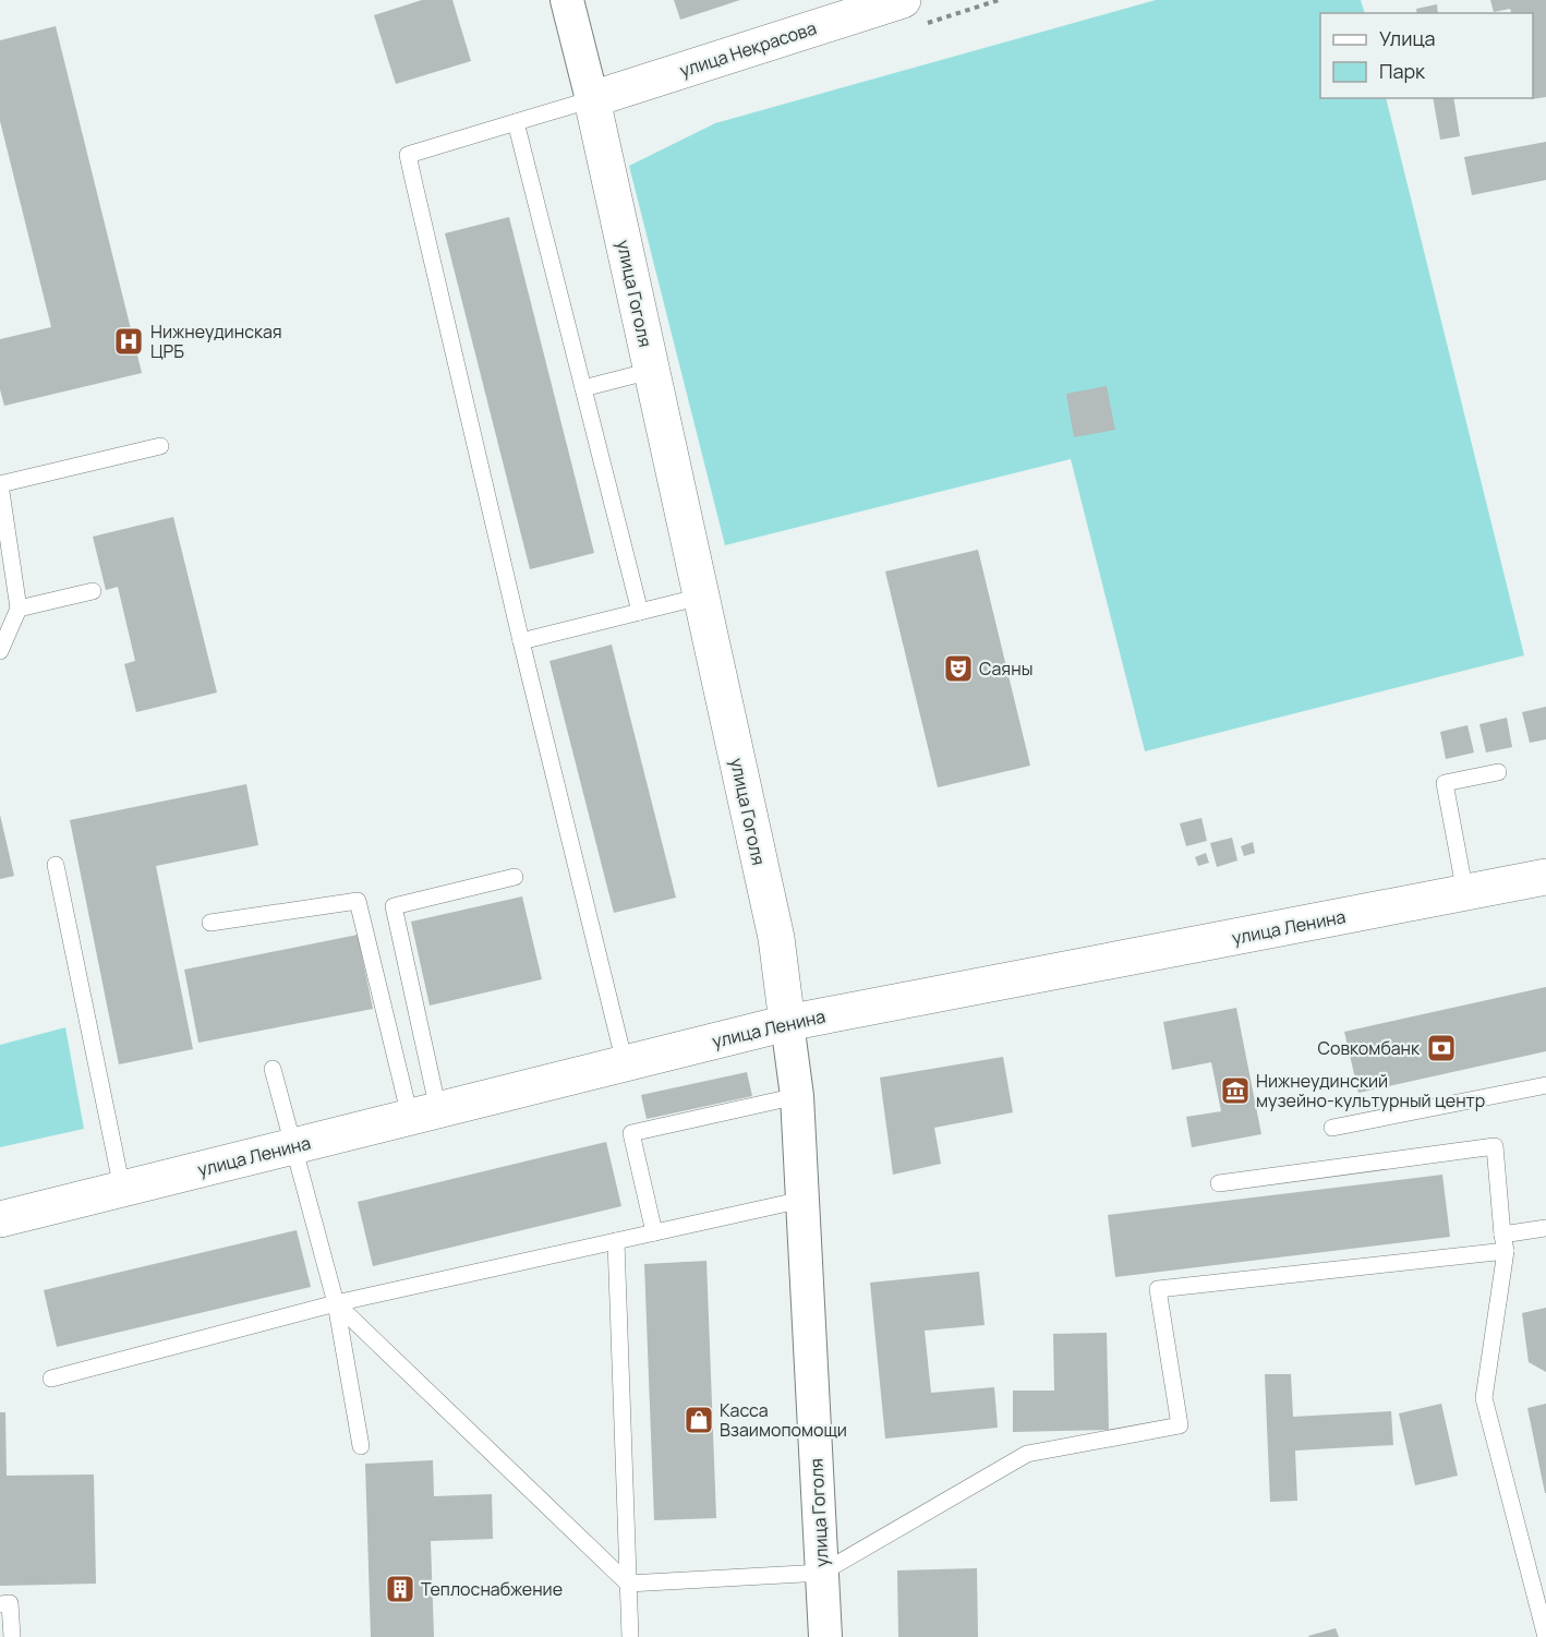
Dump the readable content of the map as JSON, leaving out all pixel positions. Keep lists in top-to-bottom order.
{
  "streets": {
    "street": ["улица Некрасова", "улица Гоголя", "улица Ленина"]
  },
  "crossings": [
    ["улица Некрасова", "улица Гоголя"],
    ["улица Гоголя", "улица Ленина"]
  ],
  "places": {
    "hospital": ["Нижнеудинская ЦРБ"],
    "theatre": ["Саяны"],
    "bank": ["Совкомбанк"],
    "museum": ["Нижнеудинский музейно-культурный центр"],
    "shop": ["Касса Взаимопомощи"],
    "building": ["Теплоснабжение"]
  },
  "legend": ["Улица", "Парк"]
}
